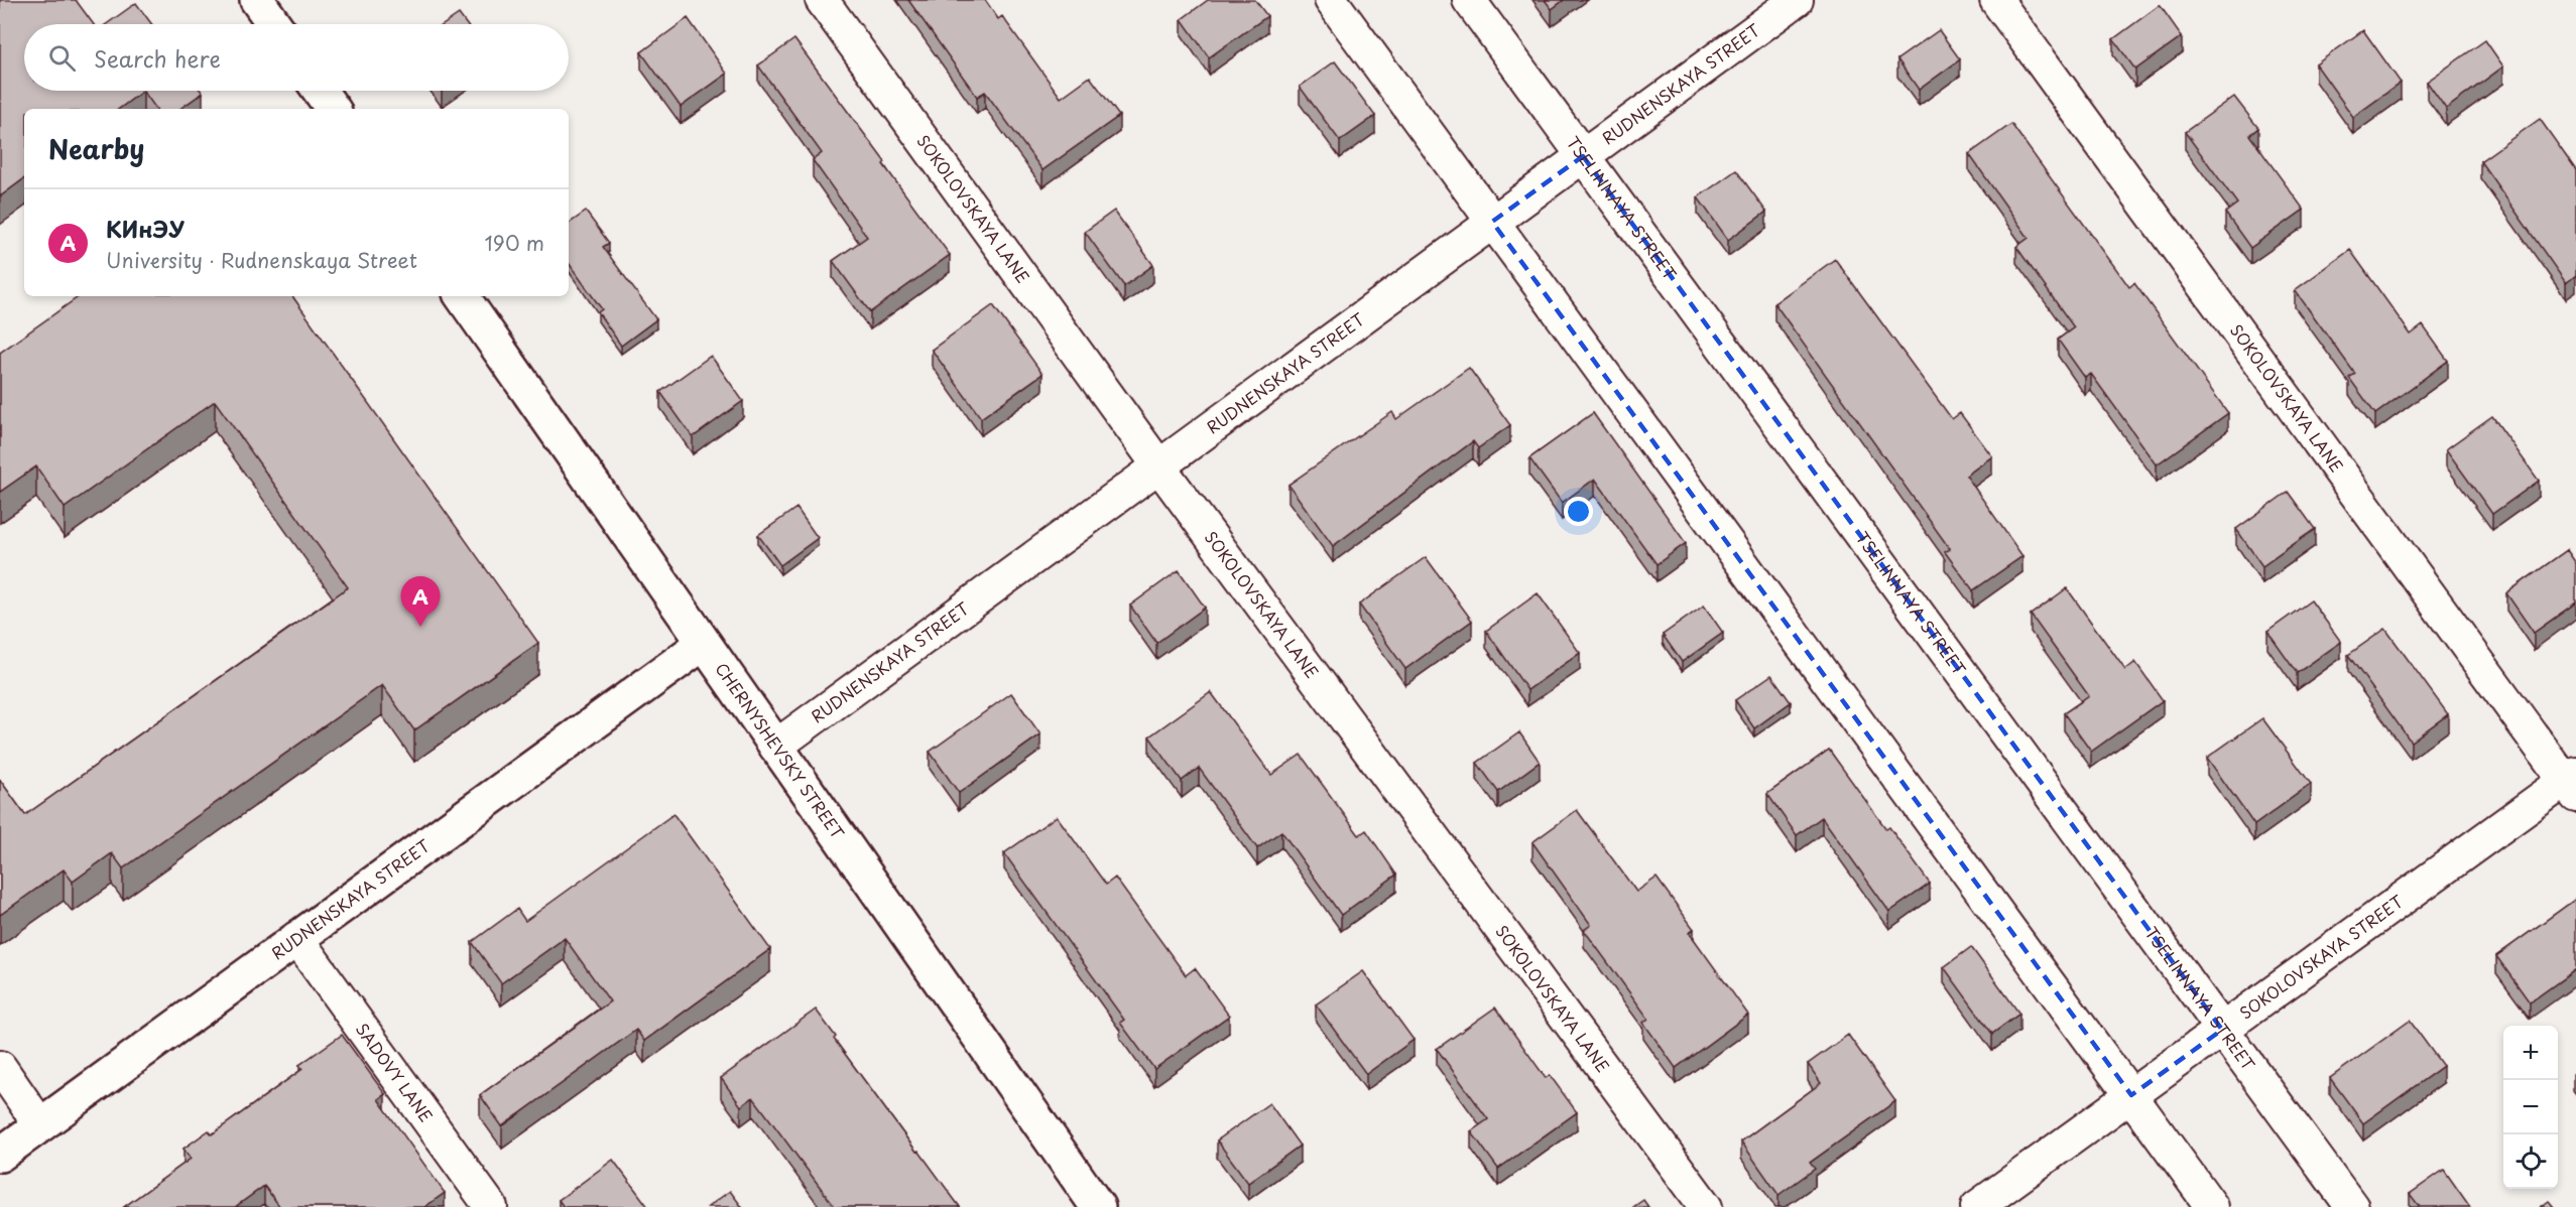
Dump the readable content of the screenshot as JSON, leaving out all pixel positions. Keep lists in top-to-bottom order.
{
  "streets": {
    "street": [
      "RUDNENSKAYA STREET",
      "TSELINNAYA STREET",
      "SOKOLOVSKAYA LANE",
      "CHERNYSHEVSKY STREET",
      "SOKOLOVSKAYA STREET",
      "SADOVY LANE"
    ]
  },
  "crossings": [
    ["RUDNENSKAYA STREET", "TSELINNAYA STREET"],
    ["RUDNENSKAYA STREET", "SOKOLOVSKAYA LANE"],
    ["RUDNENSKAYA STREET", "CHERNYSHEVSKY STREET"],
    ["RUDNENSKAYA STREET", "SADOVY LANE"],
    ["TSELINNAYA STREET", "SOKOLOVSKAYA STREET"],
    ["SOKOLOVSKAYA LANE", "SOKOLOVSKAYA STREET"]
  ],
  "page": {
    "search": "Search here",
    "heading": "Nearby",
    "list": [
      {
        "mark": "A",
        "name": "КИнЭУ",
        "note": "University · Rudnenskaya Street",
        "value": "190 m"
      }
    ],
    "pins": "A",
    "map_buttons": ["+", "−"]
  }
}
